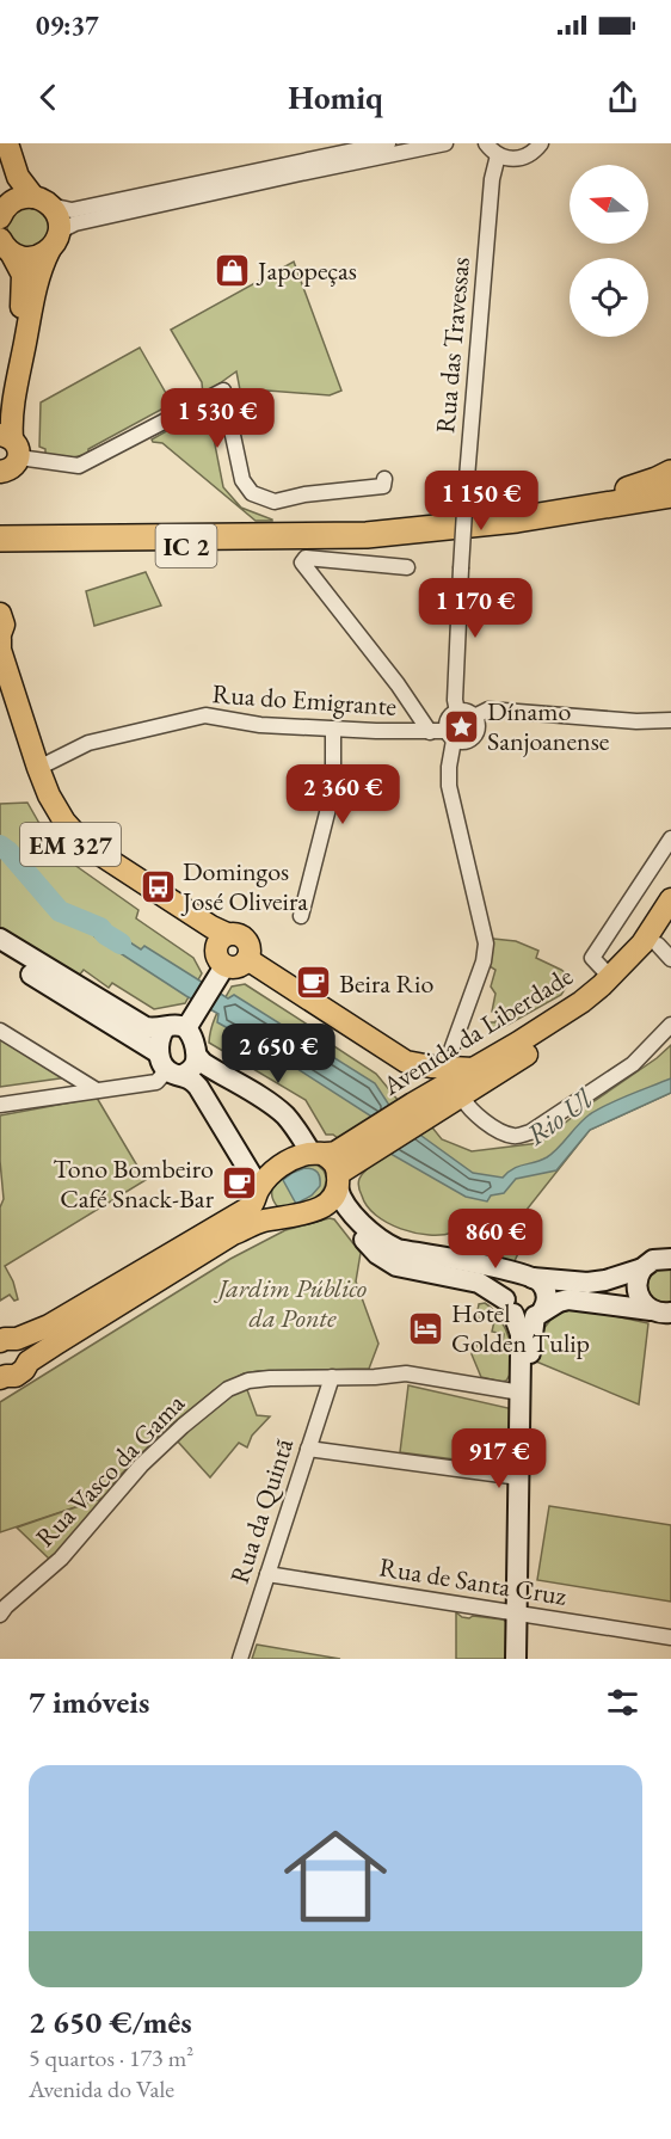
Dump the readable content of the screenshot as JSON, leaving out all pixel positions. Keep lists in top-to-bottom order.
{
  "streets": {
    "highway": ["IC 2"],
    "main road": ["EM 327", "Avenida da Liberdade"],
    "street": [
      "Rua das Travessas",
      "Rua do Emigrante",
      "Rua Vasco da Gama",
      "Rua da Quintã",
      "Rua de Santa Cruz"
    ]
  },
  "crossings": [
    ["Rua das Travessas", "Rua do Emigrante"],
    ["Rua do Emigrante", "EM 327"],
    ["Rua Vasco da Gama", "Rua da Quintã"],
    ["Rua da Quintã", "Rua de Santa Cruz"]
  ],
  "water": ["Rio Ul"],
  "parks": ["Jardim Público da Ponte"],
  "places": {
    "shop": ["Japopeças"],
    "place": ["Dínamo Sanjoanense"],
    "bus stop": ["Domingos José Oliveira"],
    "cafe": ["Beira Rio", "Tono Bombeiro Café Snack-Bar"],
    "hotel": ["Hotel Golden Tulip"]
  },
  "north": "left",
  "page": {
    "status": "09:37",
    "header": "Homiq",
    "price": [
      "1 530 €",
      "1 150 €",
      "1 170 €",
      "2 360 €",
      "2 650 €",
      "860 €",
      "917 €"
    ],
    "heading": "7 imóveis",
    "list": [
      {
        "name": "2 650 €/mês",
        "note": "5 quartos · 173 m² · Avenida do Vale"
      }
    ]
  }
}
